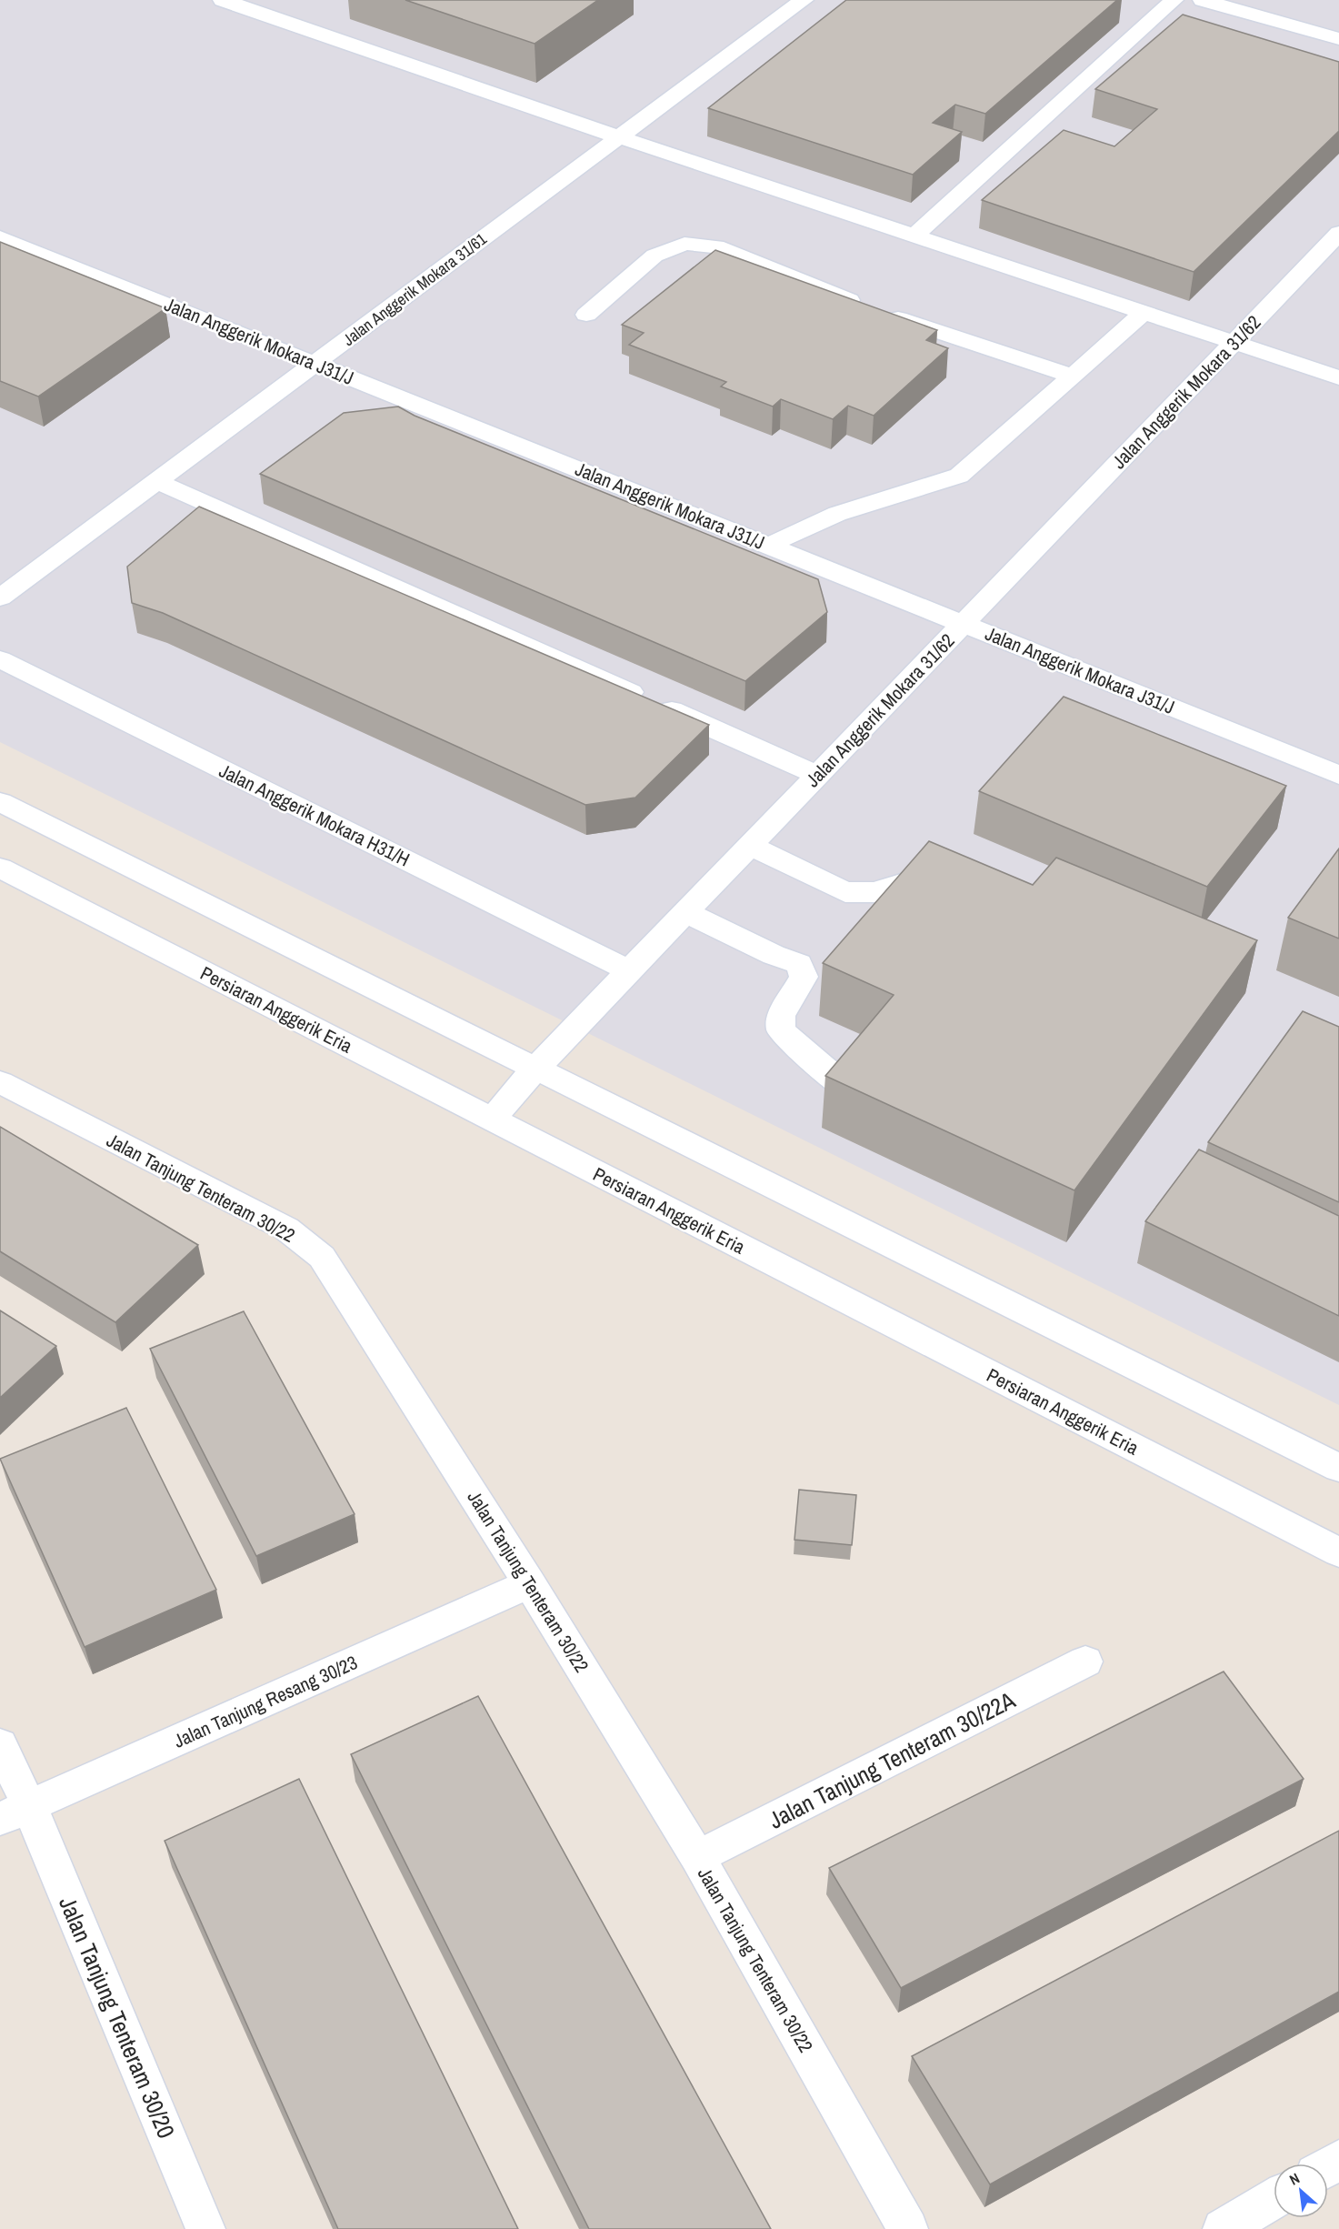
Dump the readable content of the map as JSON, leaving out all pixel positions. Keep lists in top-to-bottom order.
{
  "streets": {
    "street": [
      "Jalan Anggerik Mokara 31/61",
      "Jalan Anggerik Mokara J31/J",
      "Jalan Anggerik Mokara 31/62",
      "Jalan Anggerik Mokara H31/H",
      "Persiaran Anggerik Eria",
      "Jalan Tanjung Tenteram 30/22",
      "Jalan Tanjung Resang 30/23",
      "Jalan Tanjung Tenteram 30/22A",
      "Jalan Tanjung Tenteram 30/20"
    ]
  },
  "crossings": [
    ["Jalan Anggerik Mokara 31/61", "Jalan Anggerik Mokara J31/J"],
    ["Jalan Anggerik Mokara J31/J", "Jalan Anggerik Mokara 31/62"],
    ["Jalan Anggerik Mokara 31/62", "Jalan Anggerik Mokara H31/H"],
    ["Jalan Anggerik Mokara 31/62", "Persiaran Anggerik Eria"],
    ["Jalan Tanjung Tenteram 30/22", "Jalan Tanjung Resang 30/23"],
    ["Jalan Tanjung Tenteram 30/22", "Jalan Tanjung Tenteram 30/22A"],
    ["Jalan Tanjung Resang 30/23", "Jalan Tanjung Tenteram 30/20"]
  ],
  "north": "top left"
}
